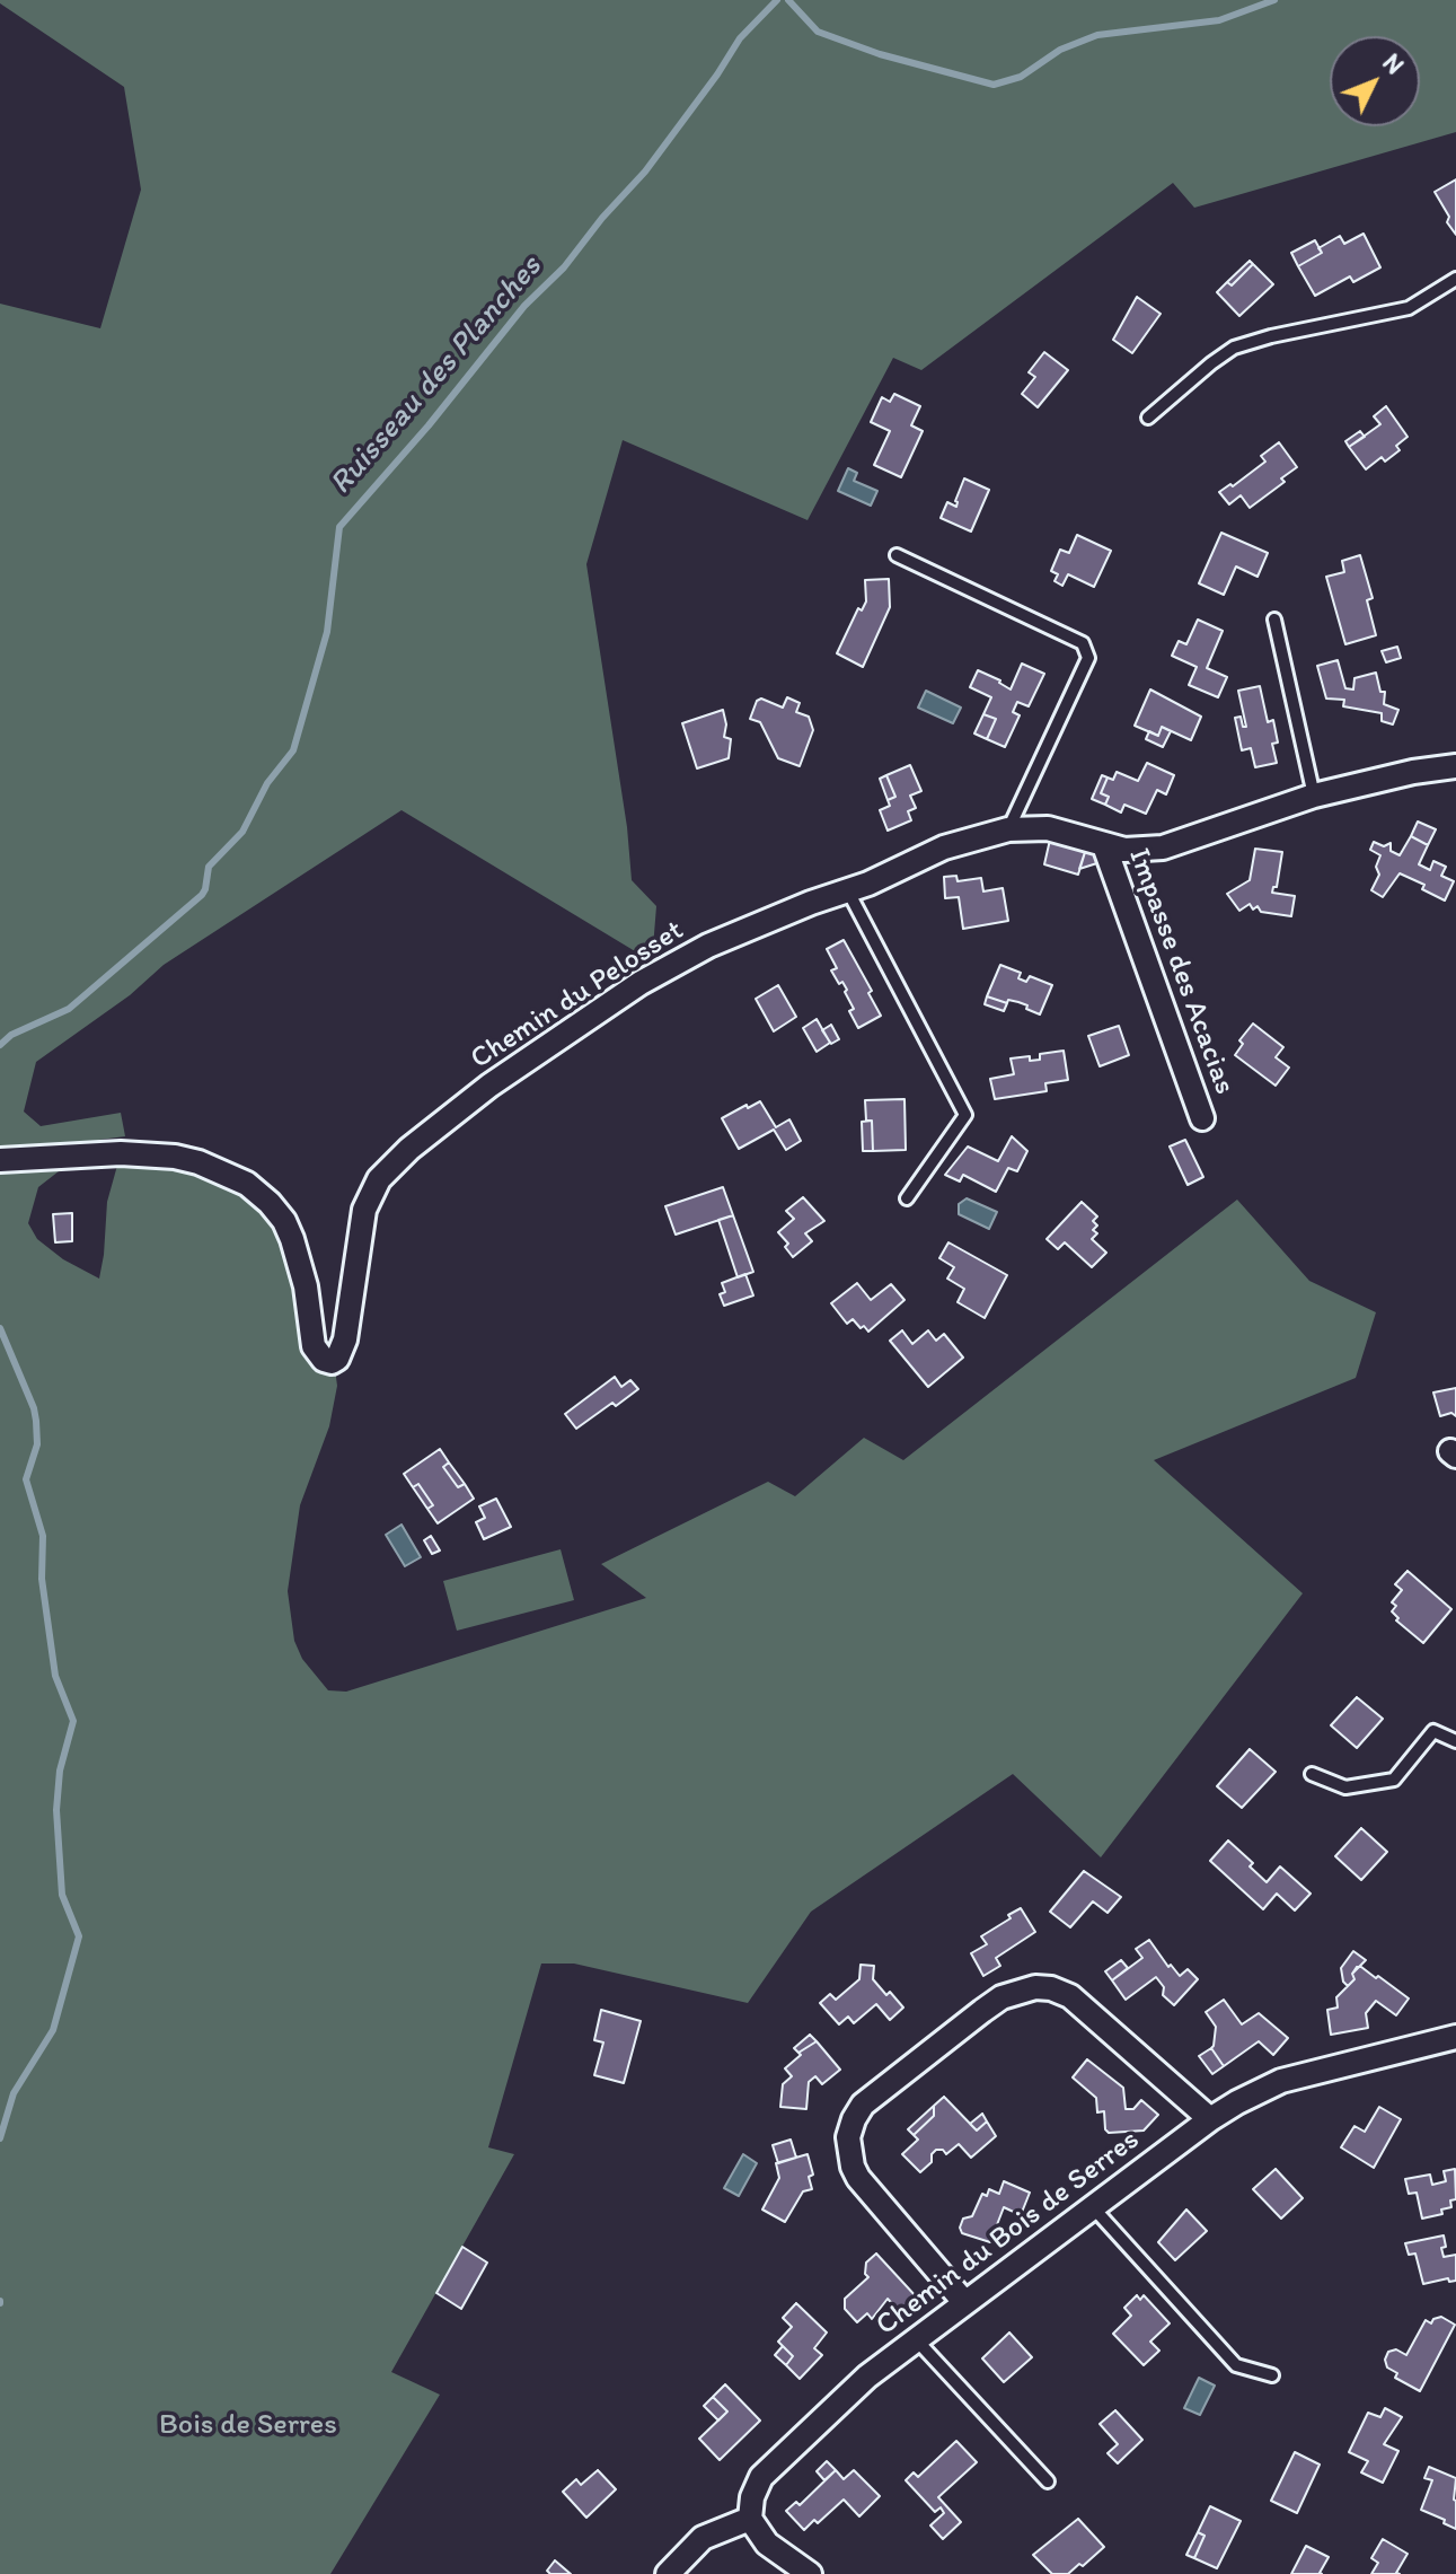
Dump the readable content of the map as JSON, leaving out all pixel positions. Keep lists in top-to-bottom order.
{
  "streets": {
    "street": ["Impasse des Acacias", "Chemin du Pelosset", "Chemin du Bois de Serres"]
  },
  "crossings": [
    ["Impasse des Acacias", "Chemin du Pelosset"]
  ],
  "water": ["Ruisseau des Planches"],
  "parks": ["Bois de Serres"],
  "north": "top right"
}
